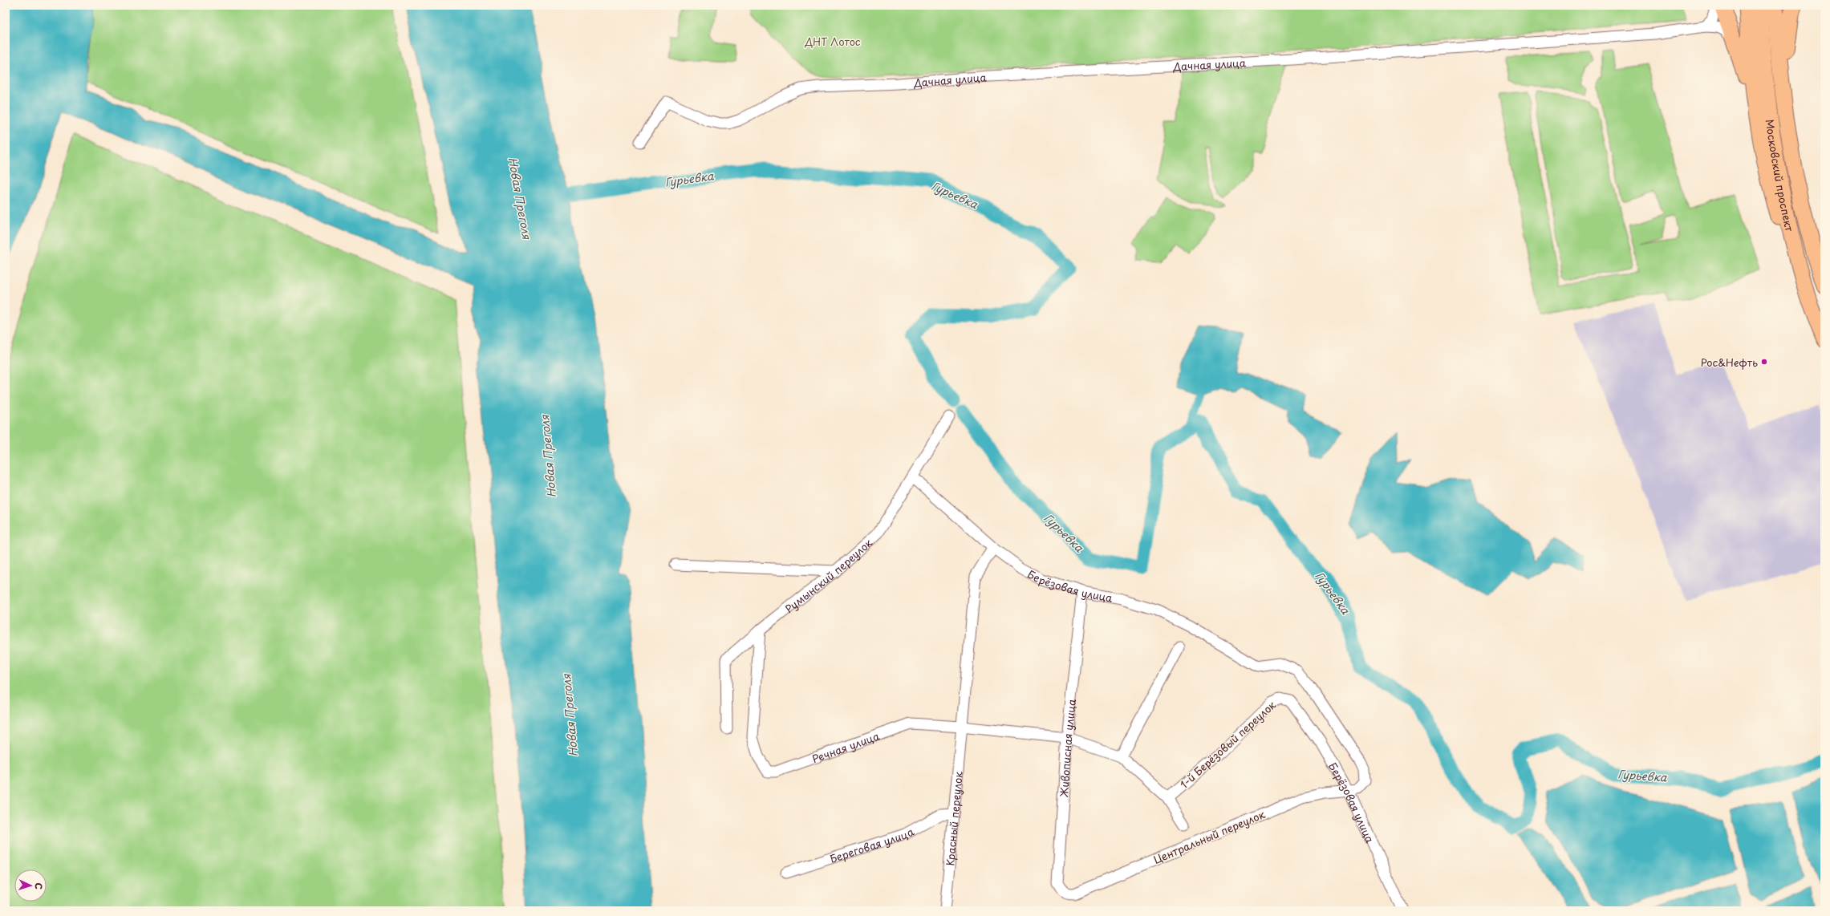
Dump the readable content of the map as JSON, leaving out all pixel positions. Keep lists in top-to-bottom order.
{
  "streets": {
    "highway": ["Московский проспект"],
    "street": [
      "Дачная улица",
      "Румынский переулок",
      "Берёзовая улица",
      "1-й Берёзовый переулок",
      "Речная улица",
      "Живописная улица",
      "Красный переулок",
      "Центральный переулок",
      "Береговая улица"
    ]
  },
  "crossings": [
    ["Румынский переулок", "Берёзовая улица"],
    ["Румынский переулок", "Речная улица"],
    ["Берёзовая улица", "1-й Берёзовый переулок"],
    ["Берёзовая улица", "Живописная улица"],
    ["Берёзовая улица", "Красный переулок"],
    ["Берёзовая улица", "Центральный переулок"],
    ["1-й Берёзовый переулок", "Центральный переулок"],
    ["Речная улица", "Живописная улица"],
    ["Речная улица", "Красный переулок"],
    ["Речная улица", "Центральный переулок"],
    ["Живописная улица", "Центральный переулок"],
    ["Красный переулок", "Береговая улица"]
  ],
  "water": ["Гурьевка", "Новая Преголя"],
  "parks": ["ДНТ Лотос"],
  "places": ["Рос&Нефть"],
  "north": "right"
}
